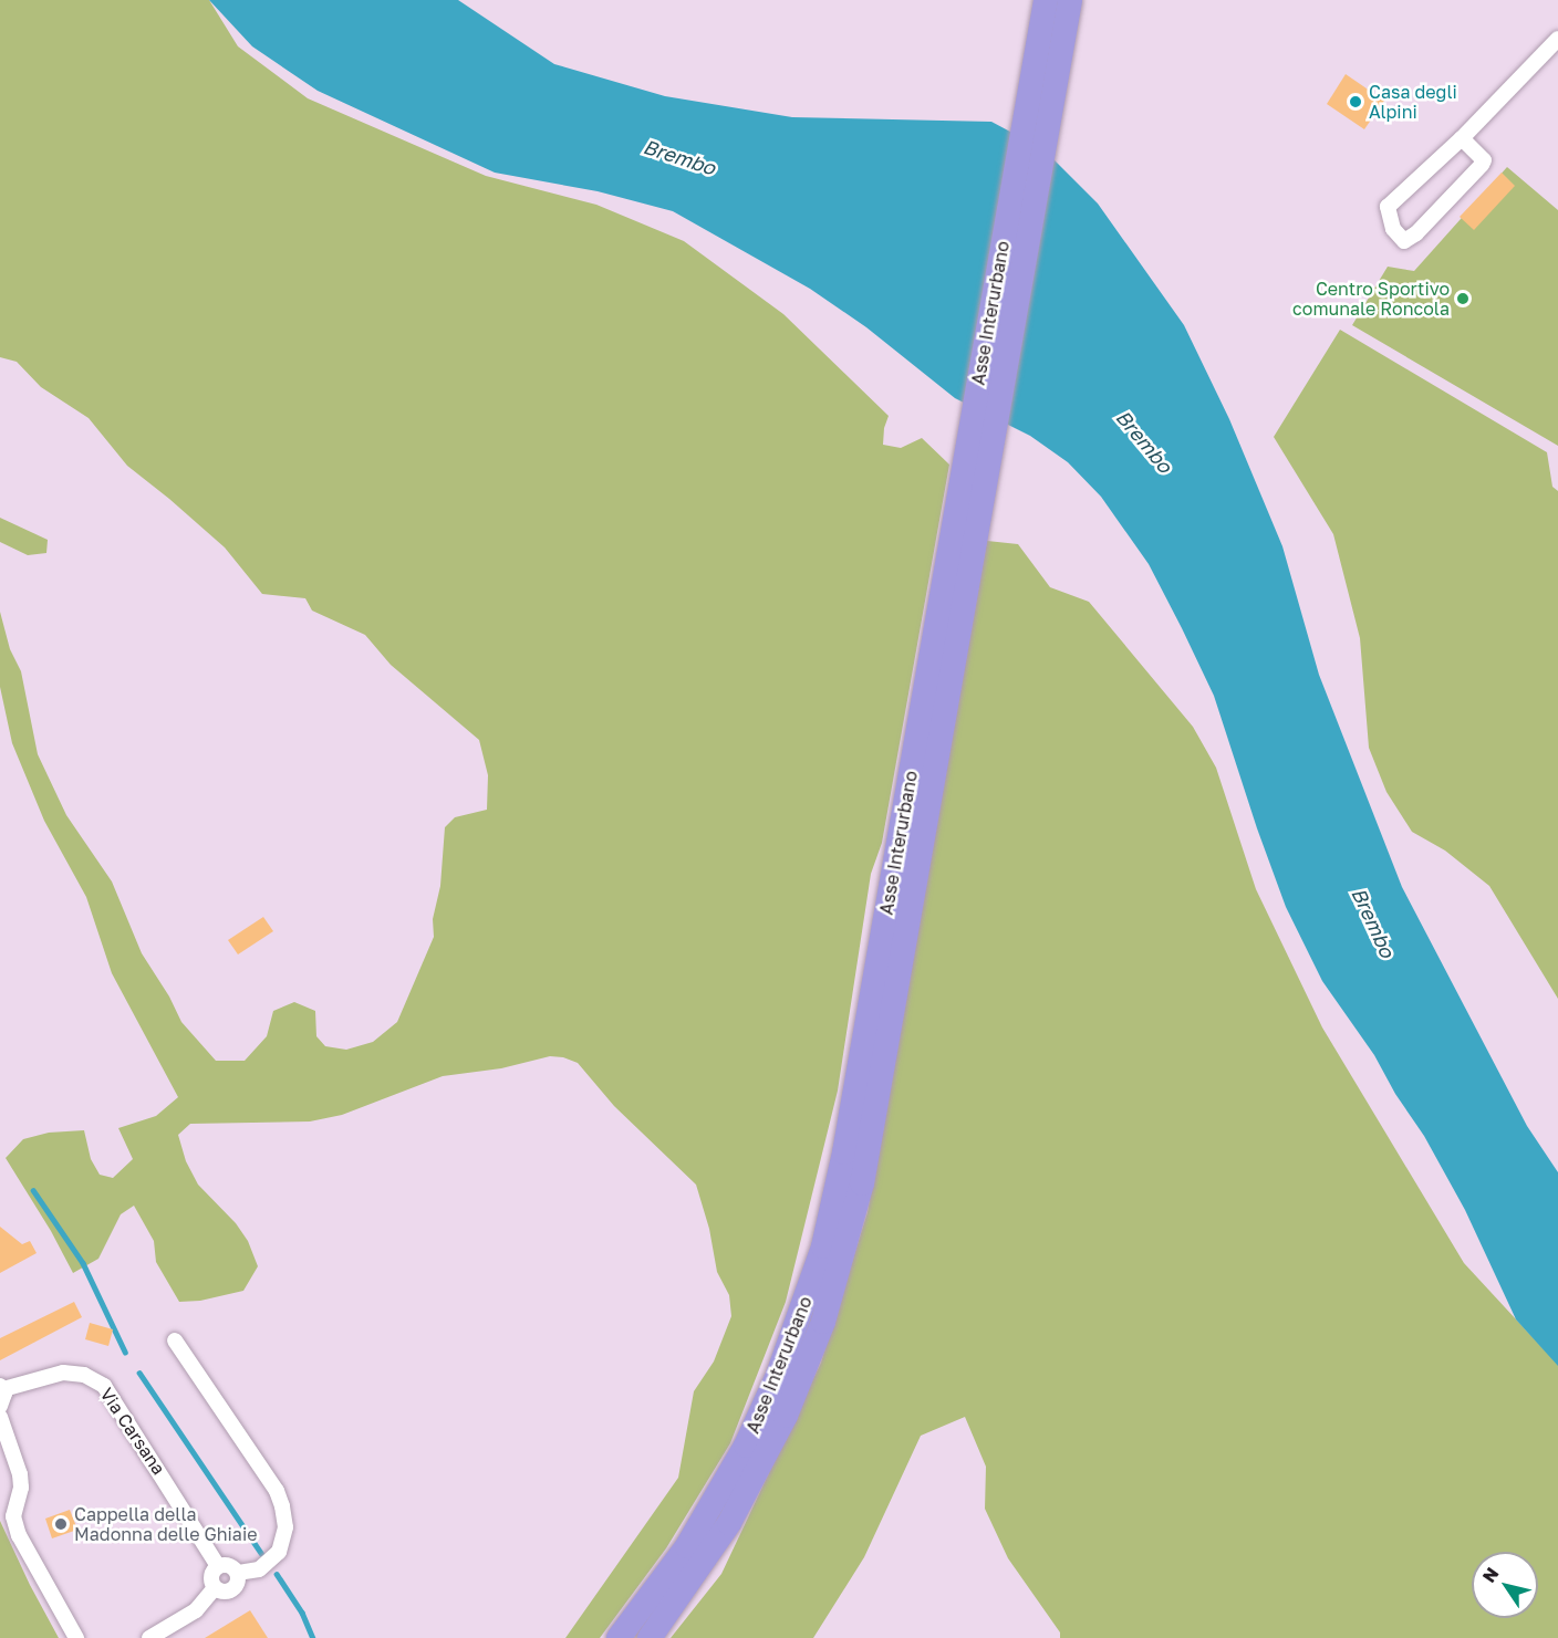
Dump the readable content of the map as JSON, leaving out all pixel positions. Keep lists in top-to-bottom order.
{
  "streets": {
    "highway": ["Asse Interurbano"],
    "street": ["Via Carsana"]
  },
  "water": ["Brembo"],
  "places": ["Casa degli Alpini", "Centro Sportivo comunale Roncola", "Cappella della Madonna delle Ghiaie"],
  "north": "top left"
}
